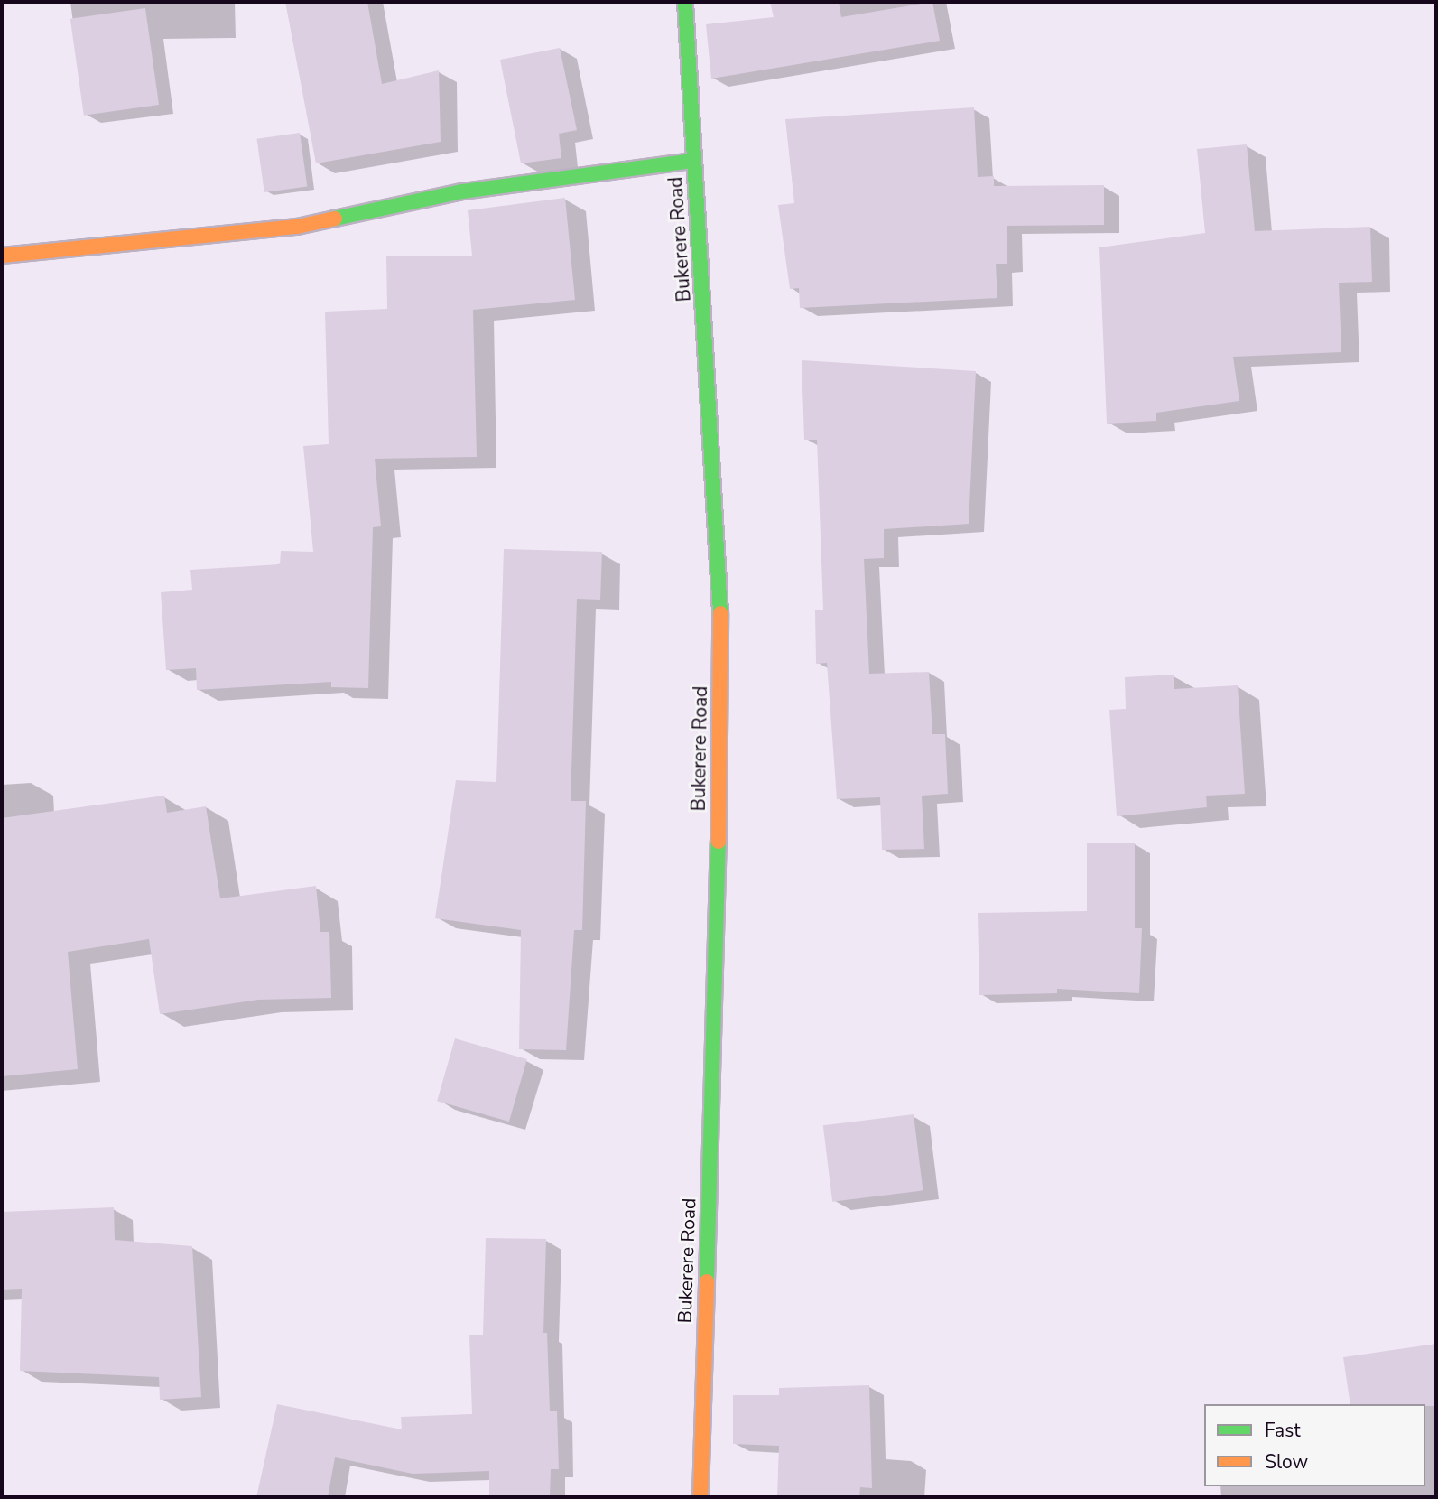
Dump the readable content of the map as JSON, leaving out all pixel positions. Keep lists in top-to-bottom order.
{
  "streets": {
    "street": ["Bukerere Road"]
  },
  "legend": ["Fast", "Slow"]
}
